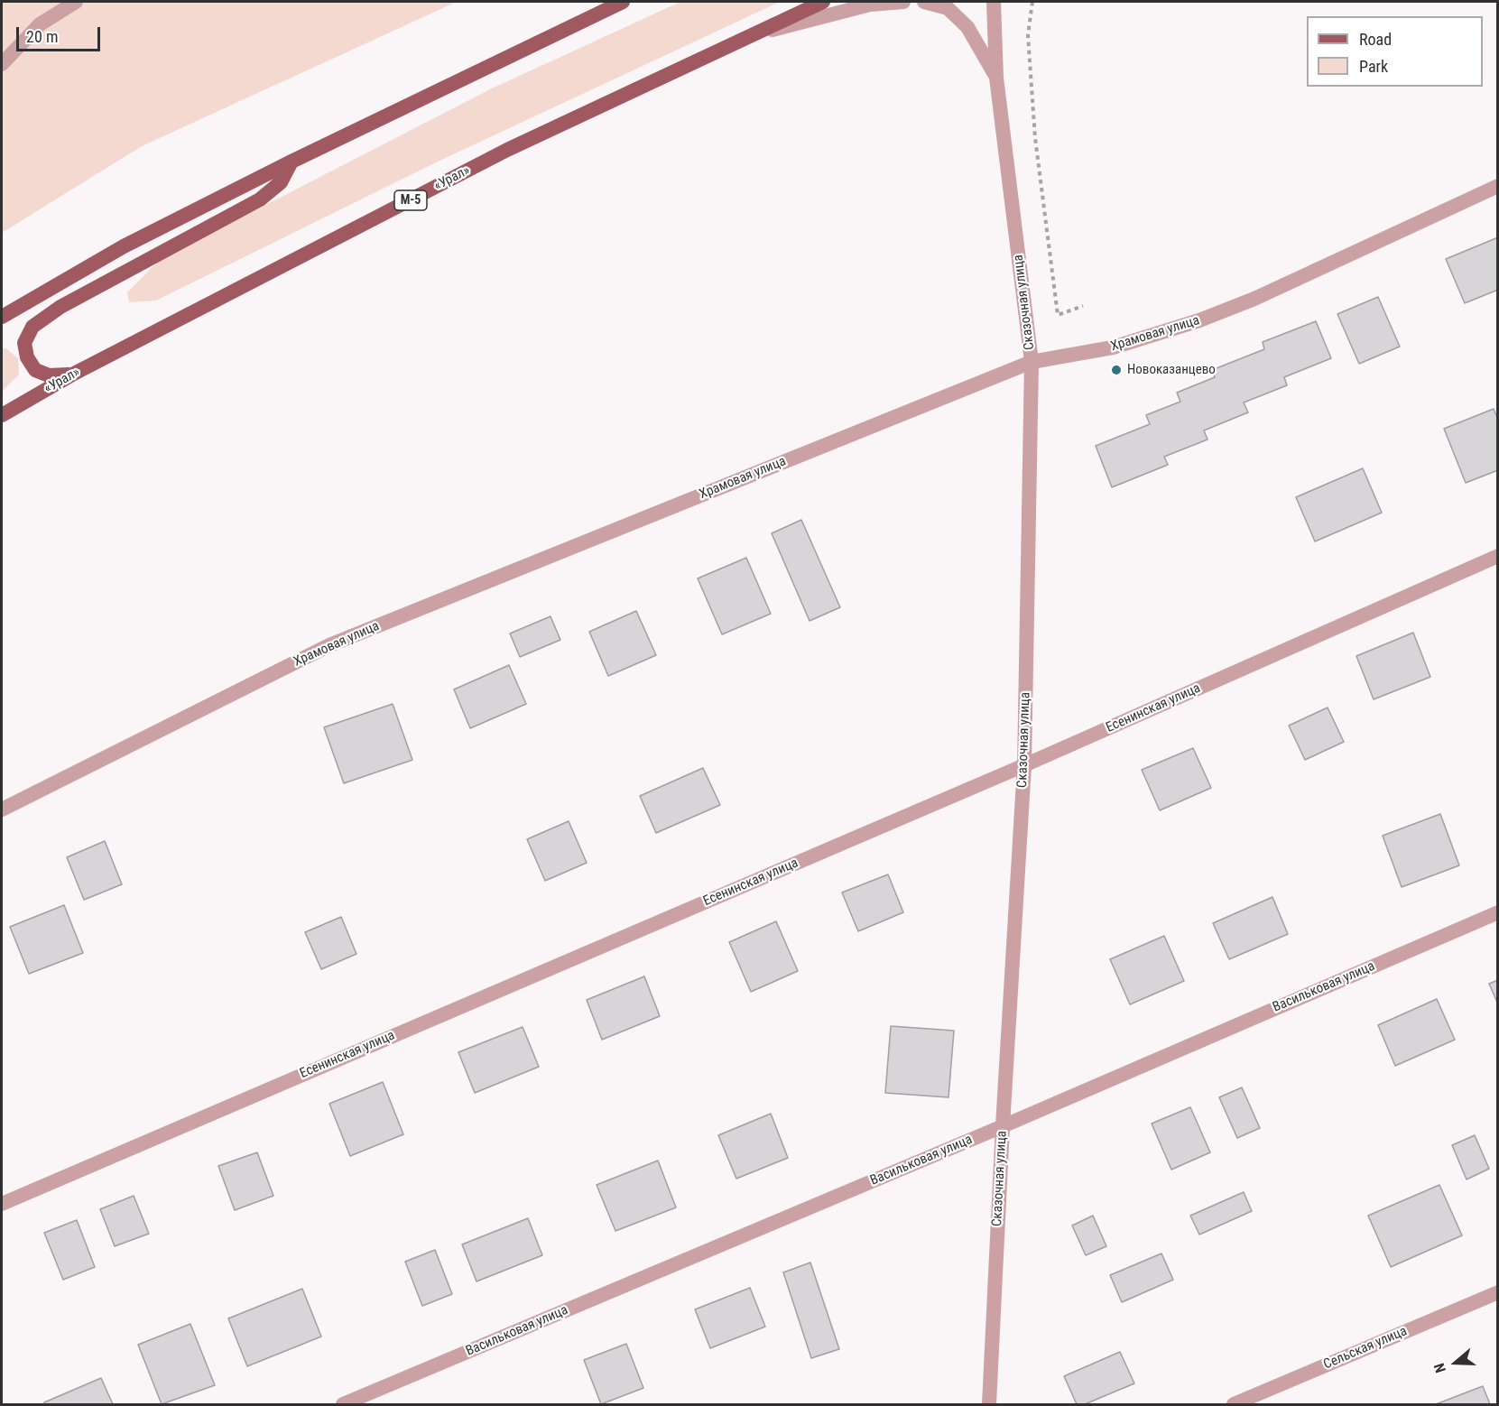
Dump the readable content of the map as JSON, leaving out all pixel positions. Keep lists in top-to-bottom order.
{
  "streets": {
    "main road": ["«Урал»", "М-5"],
    "street": [
      "Сказочная улица",
      "Храмовая улица",
      "Есенинская улица",
      "Васильковая улица",
      "Сельская улица"
    ]
  },
  "crossings": [
    ["Сказочная улица", "Храмовая улица"],
    ["Сказочная улица", "Есенинская улица"],
    ["Сказочная улица", "Васильковая улица"]
  ],
  "places": ["Новоказанцево"],
  "legend": ["Road", "Park"],
  "scale_bar": "20 m",
  "north": "left"
}
